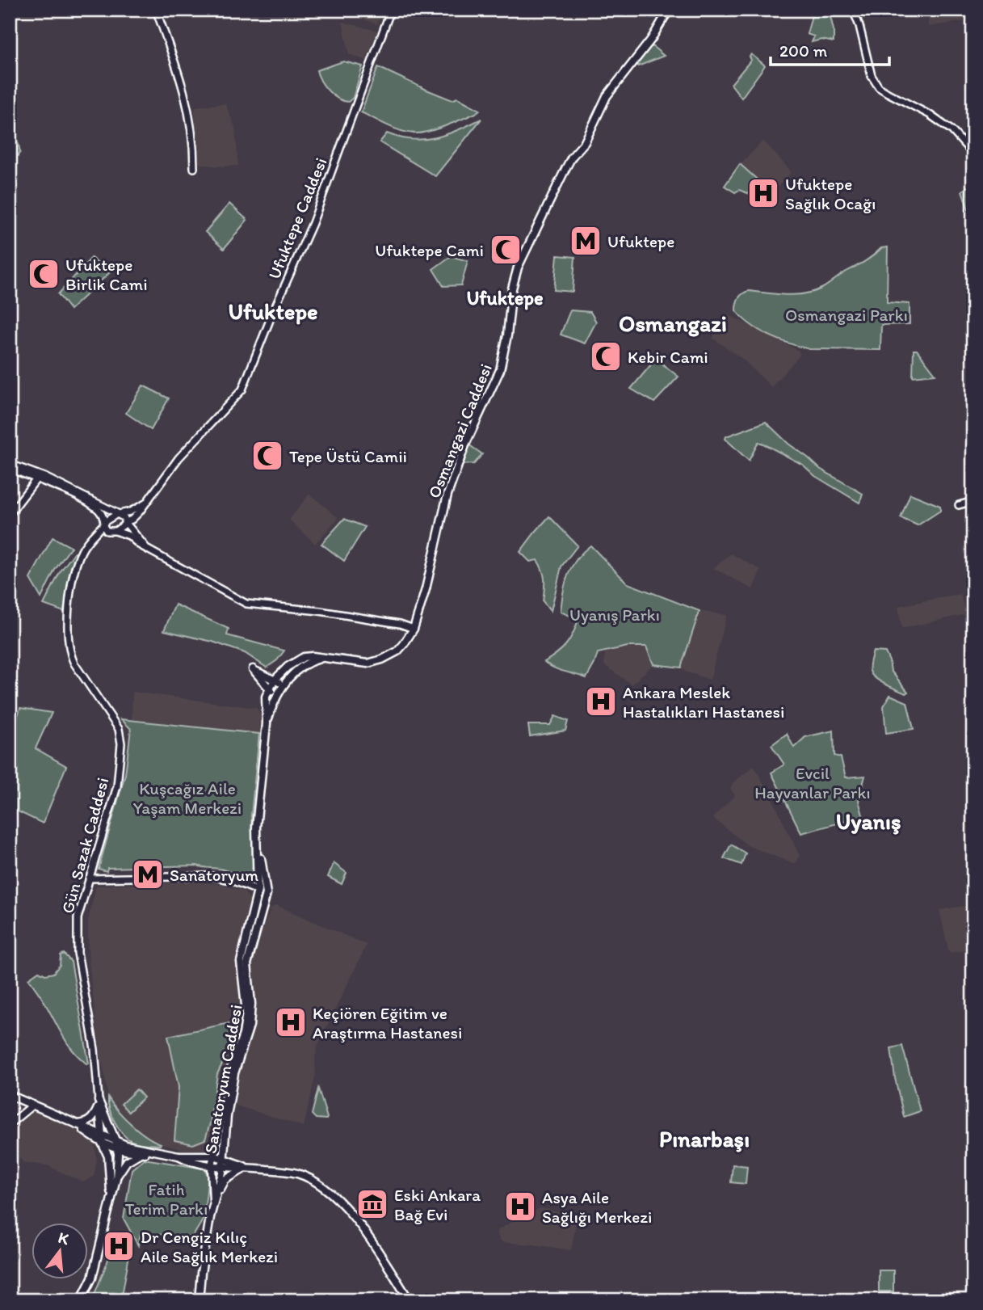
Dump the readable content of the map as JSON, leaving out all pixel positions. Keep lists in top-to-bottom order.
{
  "streets": {
    "main road": ["Osmangazi Caddesi", "Gün Sazak Caddesi", "Sanatoryum Caddesi"],
    "street": ["Ufuktepe Caddesi"]
  },
  "crossings": [
    ["Osmangazi Caddesi", "Sanatoryum Caddesi"]
  ],
  "districts": [
    "Ufuktepe",
    "Ufuktepe",
    "Osmangazi",
    "Uyanış",
    "Pınarbaşı"
  ],
  "parks": [
    "Osmangazi Parkı",
    "Uyanış Parkı",
    "Evcil Hayvanlar Parkı",
    "Kuşcağız Aile Yaşam Merkezi",
    "Fatih Terim Parkı"
  ],
  "places": {
    "hospital": [
      "Ufuktepe Sağlık Ocağı",
      "Ankara Meslek Hastalıkları Hastanesi",
      "Keçiören Eğitim ve Araştırma Hastanesi",
      "Asya Aile Sağlığı Merkezi",
      "Dr Cengiz Kılıç Aile Sağlık Merkezi"
    ],
    "metro station": ["Ufuktepe", "Sanatoryum"],
    "mosque": [
      "Ufuktepe Cami",
      "Ufuktepe Birlik Cami",
      "Kebir Cami",
      "Tepe Üstü Camii"
    ],
    "museum": ["Eski Ankara Bağ Evi"]
  },
  "scale_bar": "200 m",
  "north": "top"
}
